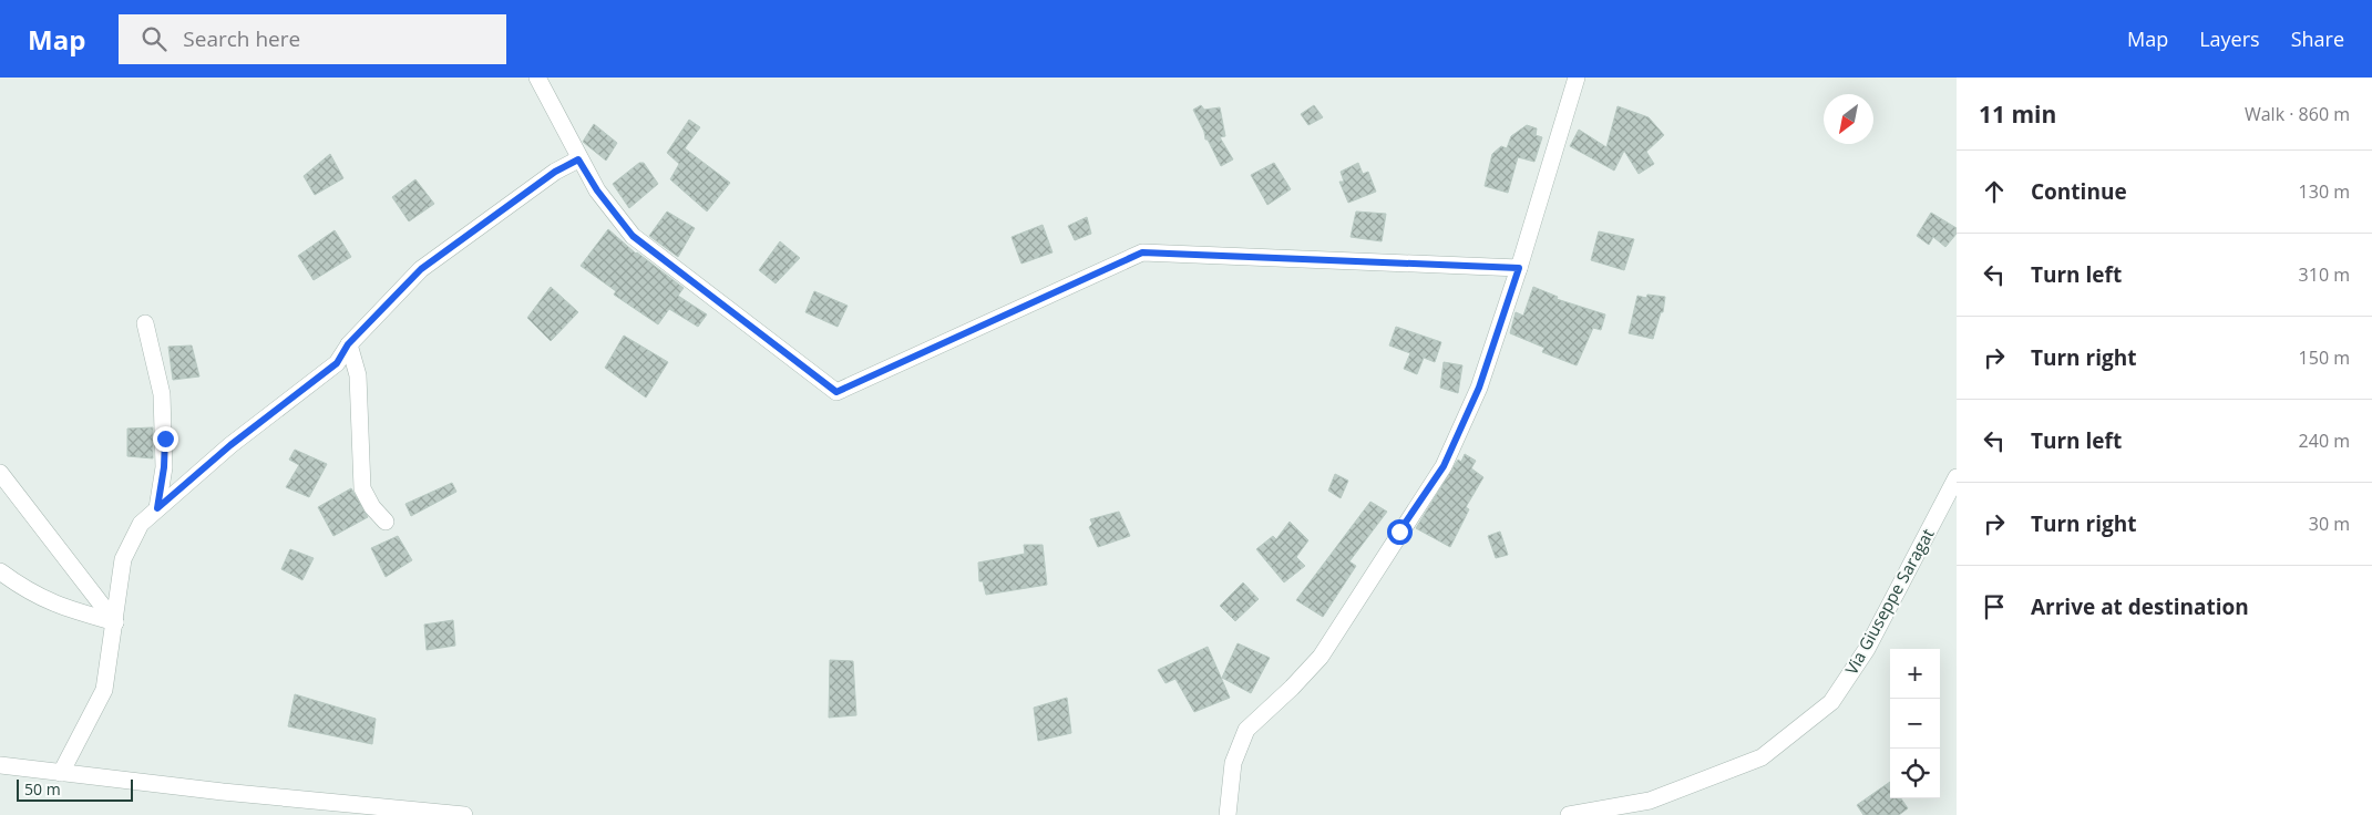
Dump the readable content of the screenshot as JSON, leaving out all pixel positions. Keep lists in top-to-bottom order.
{
  "streets": {
    "street": ["Via Giuseppe Saragat"]
  },
  "scale_bar": "50 m",
  "north": "bottom left",
  "page": {
    "header": "Map",
    "search": "Search here",
    "nav": ["Map", "Layers", "Share"],
    "heading": ["11 min", "Walk · 860 m"],
    "list": [
      ["Continue", "130 m"],
      ["Turn left", "310 m"],
      ["Turn right", "150 m"],
      ["Turn left", "240 m"],
      ["Turn right", "30 m"],
      "Arrive at destination"
    ],
    "map_buttons": ["+", "−"],
    "scale": "50 m"
  }
}
